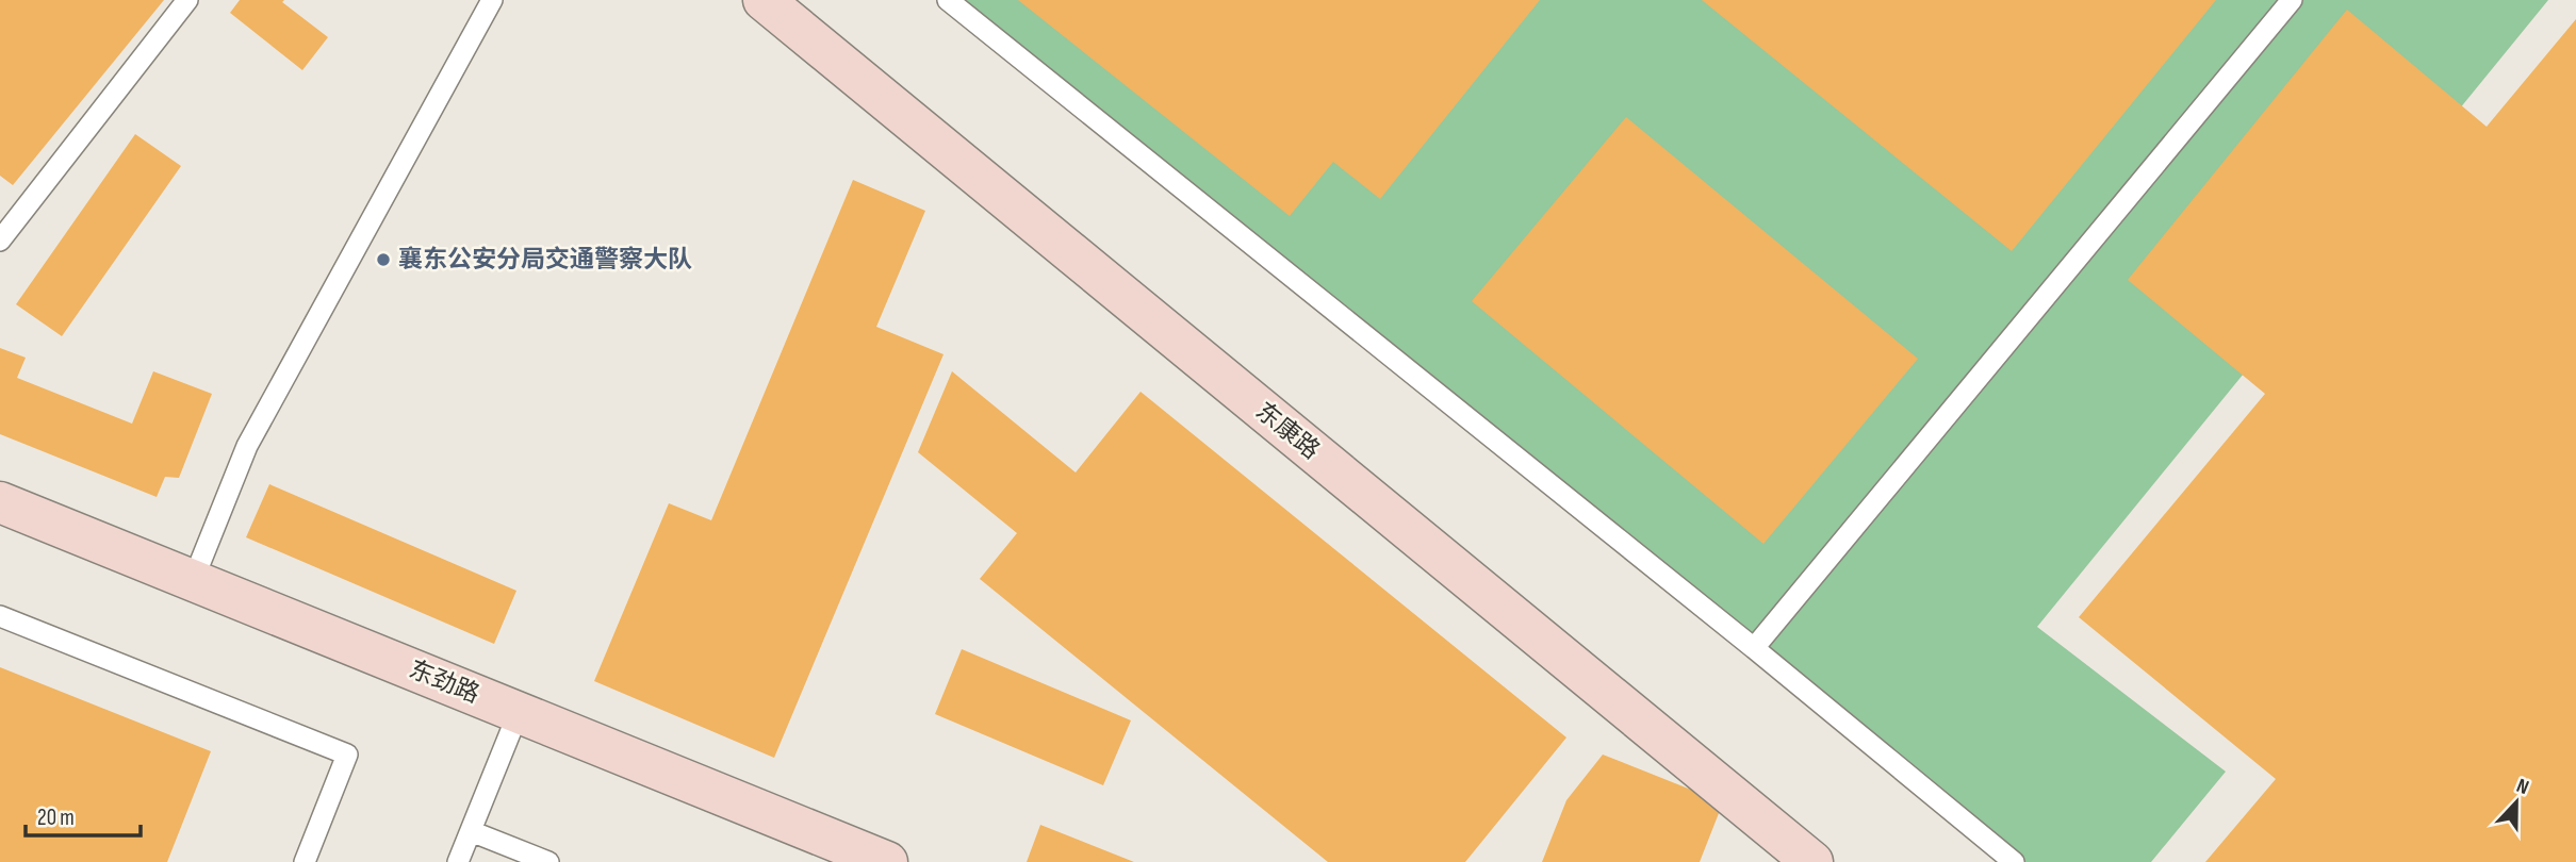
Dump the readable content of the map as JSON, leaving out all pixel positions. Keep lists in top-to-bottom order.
{
  "streets": {
    "street": ["东康路", "东劲路"]
  },
  "places": ["襄东公安分局交通警察大队"],
  "scale_bar": "20 m",
  "north": "top"
}
